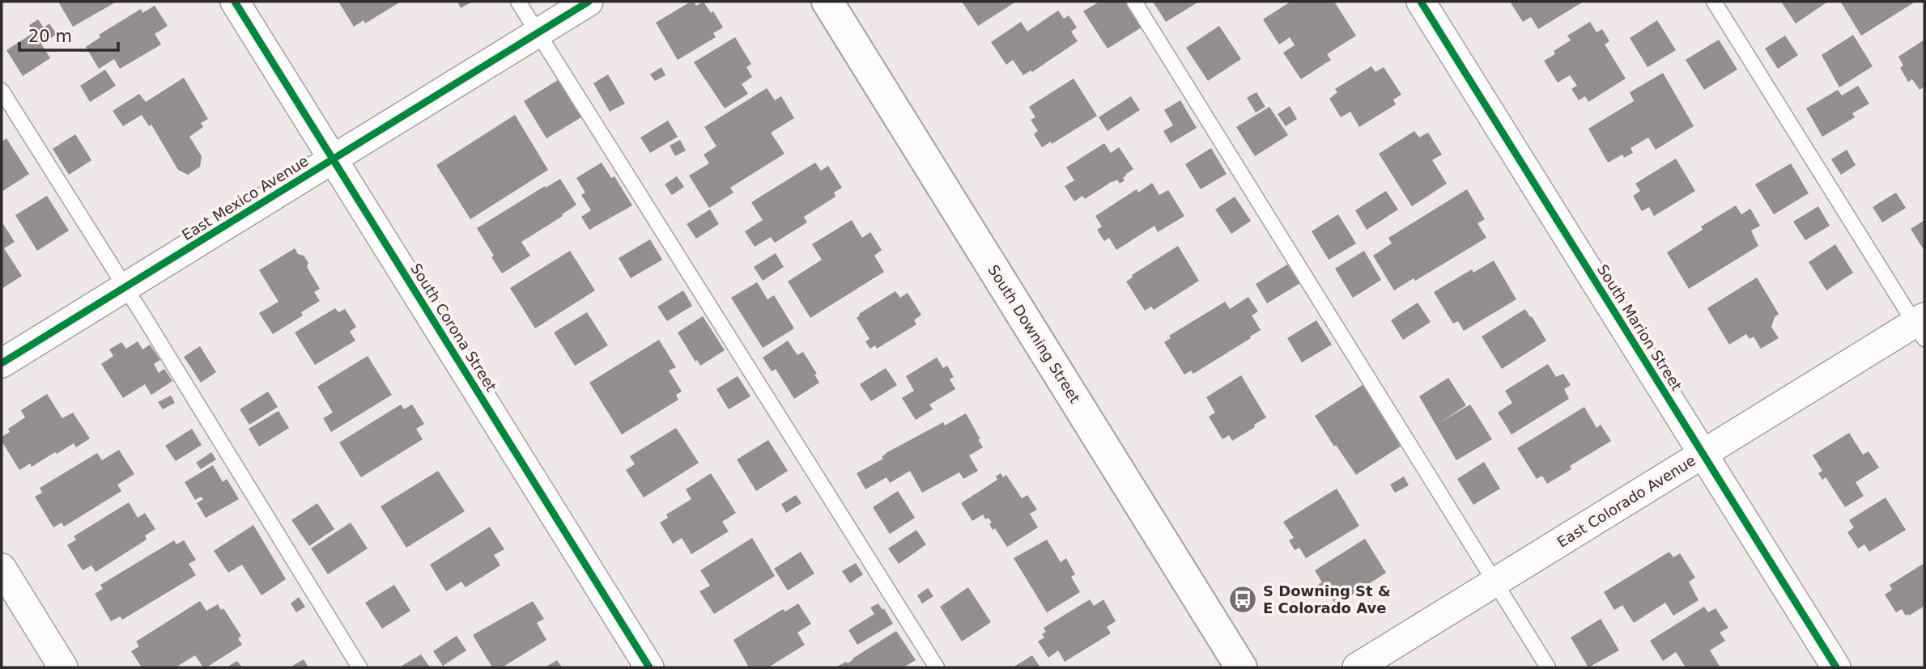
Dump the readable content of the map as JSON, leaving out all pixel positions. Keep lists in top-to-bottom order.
{
  "streets": {
    "main road": ["South Downing Street"],
    "street": [
      "East Mexico Avenue",
      "South Corona Street",
      "South Marion Street",
      "East Colorado Avenue"
    ]
  },
  "crossings": [
    ["East Mexico Avenue", "South Corona Street"],
    ["South Marion Street", "East Colorado Avenue"]
  ],
  "places": {
    "bus stop": ["S Downing St & E Colorado Ave"]
  },
  "scale_bar": "20 m"
}
